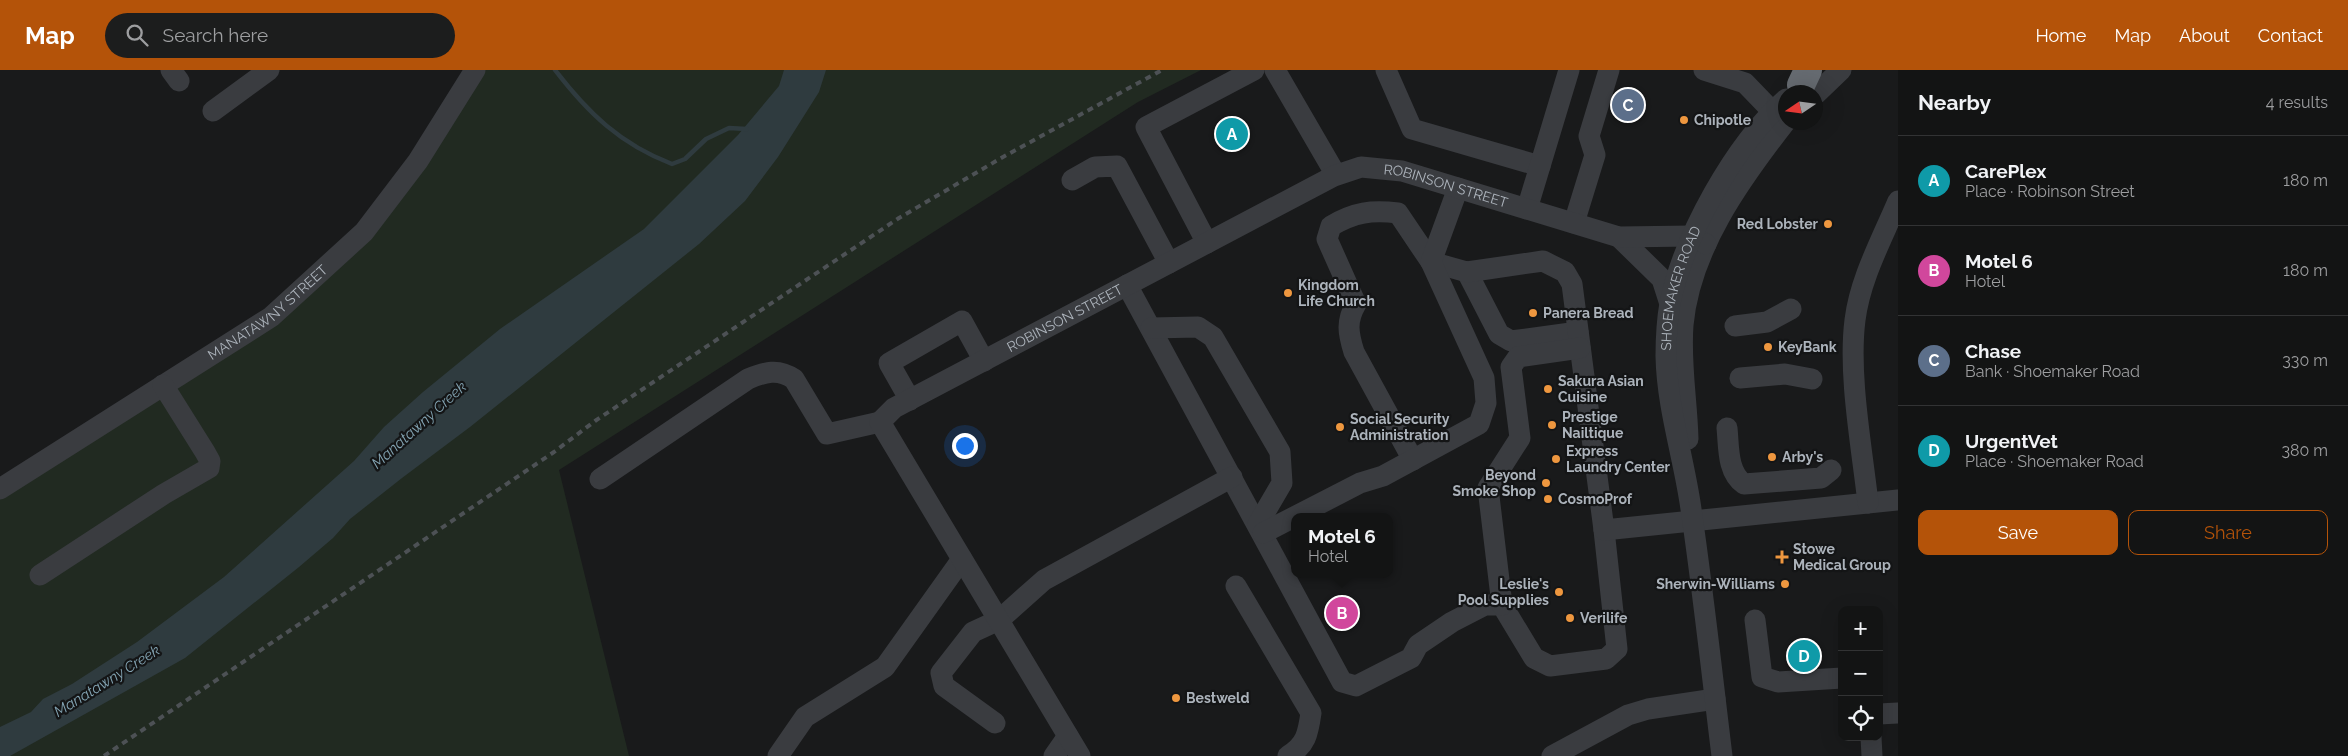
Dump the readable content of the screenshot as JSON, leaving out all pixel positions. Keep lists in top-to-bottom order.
{
  "streets": {
    "street": ["ROBINSON STREET", "SHOEMAKER ROAD", "MANATAWNY STREET"]
  },
  "crossings": [
    ["ROBINSON STREET", "SHOEMAKER ROAD"]
  ],
  "water": ["Manatawny Creek"],
  "places": {
    "other": [
      "Chipotle",
      "Red Lobster",
      "Kingdom Life Church",
      "Panera Bread",
      "KeyBank",
      "Sakura Asian Cuisine",
      "Prestige Nailtique",
      "Social Security Administration",
      "Arby's",
      "Express Laundry Center",
      "Beyond Smoke Shop",
      "CosmoProf",
      "Sherwin-Williams",
      "Leslie's Pool Supplies",
      "Verilife",
      "Bestweld"
    ],
    "health": ["Stowe Medical Group"]
  },
  "north": "left",
  "page": {
    "header": "Map",
    "search": "Search here",
    "nav": [
      "Home",
      "Map",
      "About",
      "Contact"
    ],
    "heading": ["Nearby", "4 results"],
    "pins": [
      "C",
      "A",
      "B",
      "D"
    ],
    "list": [
      {
        "mark": "A",
        "name": "CarePlex",
        "note": "Place · Robinson Street",
        "value": "180 m"
      },
      {
        "mark": "B",
        "name": "Motel 6",
        "note": "Hotel",
        "value": "180 m"
      },
      {
        "mark": "C",
        "name": "Chase",
        "note": "Bank · Shoemaker Road",
        "value": "330 m"
      },
      {
        "mark": "D",
        "name": "UrgentVet",
        "note": "Place · Shoemaker Road",
        "value": "380 m"
      }
    ],
    "buttons": ["Save", "Share"],
    "popup": ["Motel 6", "Hotel"],
    "map_buttons": ["+", "−"]
  }
}
